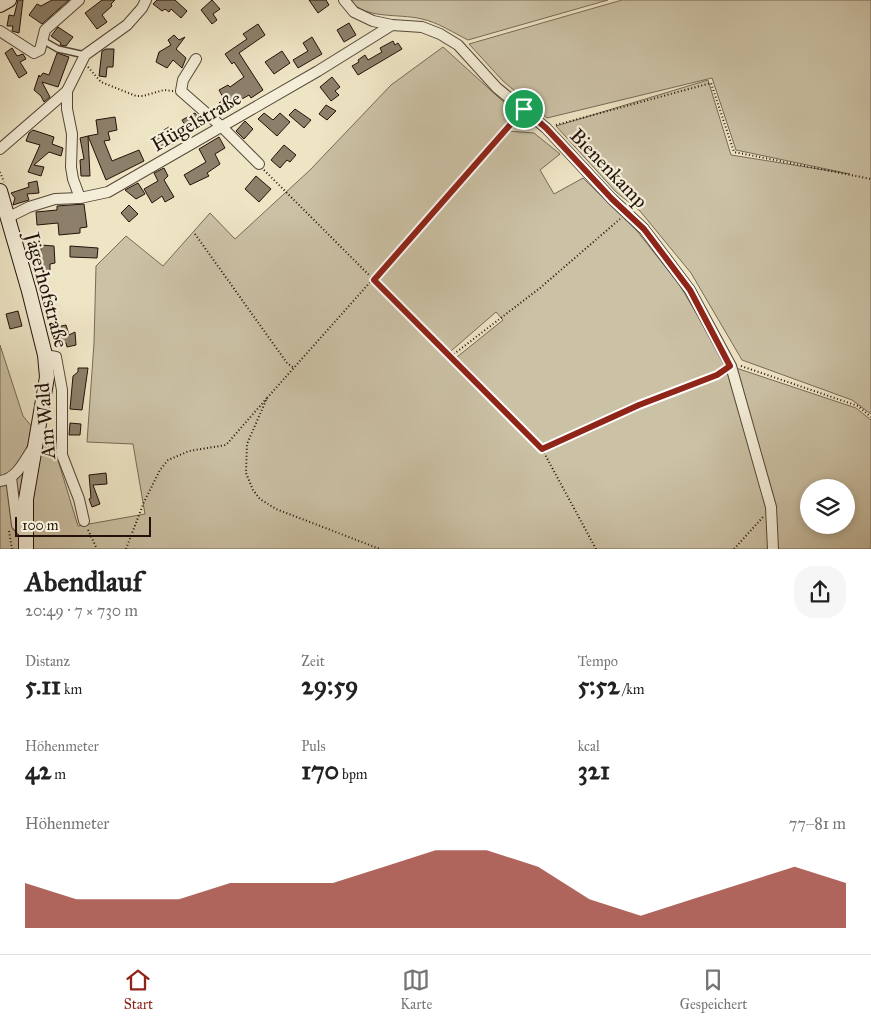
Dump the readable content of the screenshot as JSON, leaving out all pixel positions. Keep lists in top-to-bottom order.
{
  "streets": {
    "main road": ["Jägerhofstraße"],
    "street": ["Hügelstraße", "Bienenkamp", "Am Wald"]
  },
  "crossings": [
    ["Hügelstraße", "Bienenkamp"],
    ["Hügelstraße", "Jägerhofstraße"],
    ["Jägerhofstraße", "Am Wald"]
  ],
  "scale_bar": "100 m",
  "page": {
    "scale": "100 m",
    "heading": ["Abendlauf", "20:49 · 7 × 730 m"],
    "stats": [
      ["Distanz", "5.11 km"],
      ["Zeit", "29:59"],
      ["Tempo", "5:52 /km"],
      ["Höhenmeter", "42 m"],
      ["Puls", "170 bpm"],
      ["kcal", "321"]
    ],
    "chart": ["Höhenmeter", "77–81 m"],
    "tabs": ["Start", "Karte", "Gespeichert"]
  }
}
